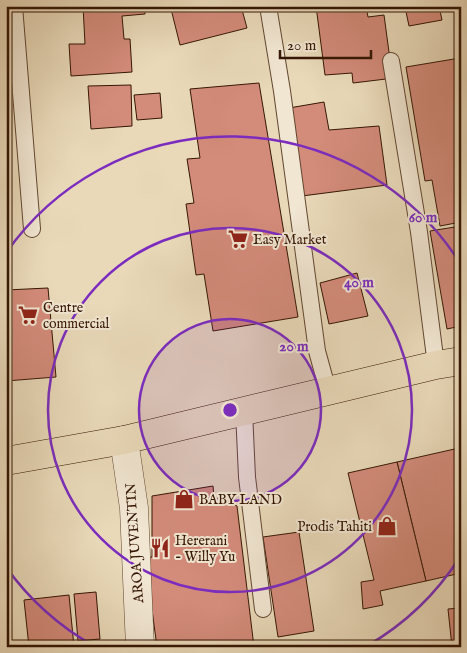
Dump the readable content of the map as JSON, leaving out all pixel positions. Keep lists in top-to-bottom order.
{
  "streets": {
    "street": ["AROA JUVENTIN"]
  },
  "places": {
    "supermarket": ["Easy Market", "Centre commercial"],
    "shop": ["BABY LAND", "Prodis Tahiti"],
    "restaurant": ["Hererani - Willy Yu"]
  },
  "scale_bar": "20 m",
  "rings": ["60 m", "40 m", "20 m"]
}
